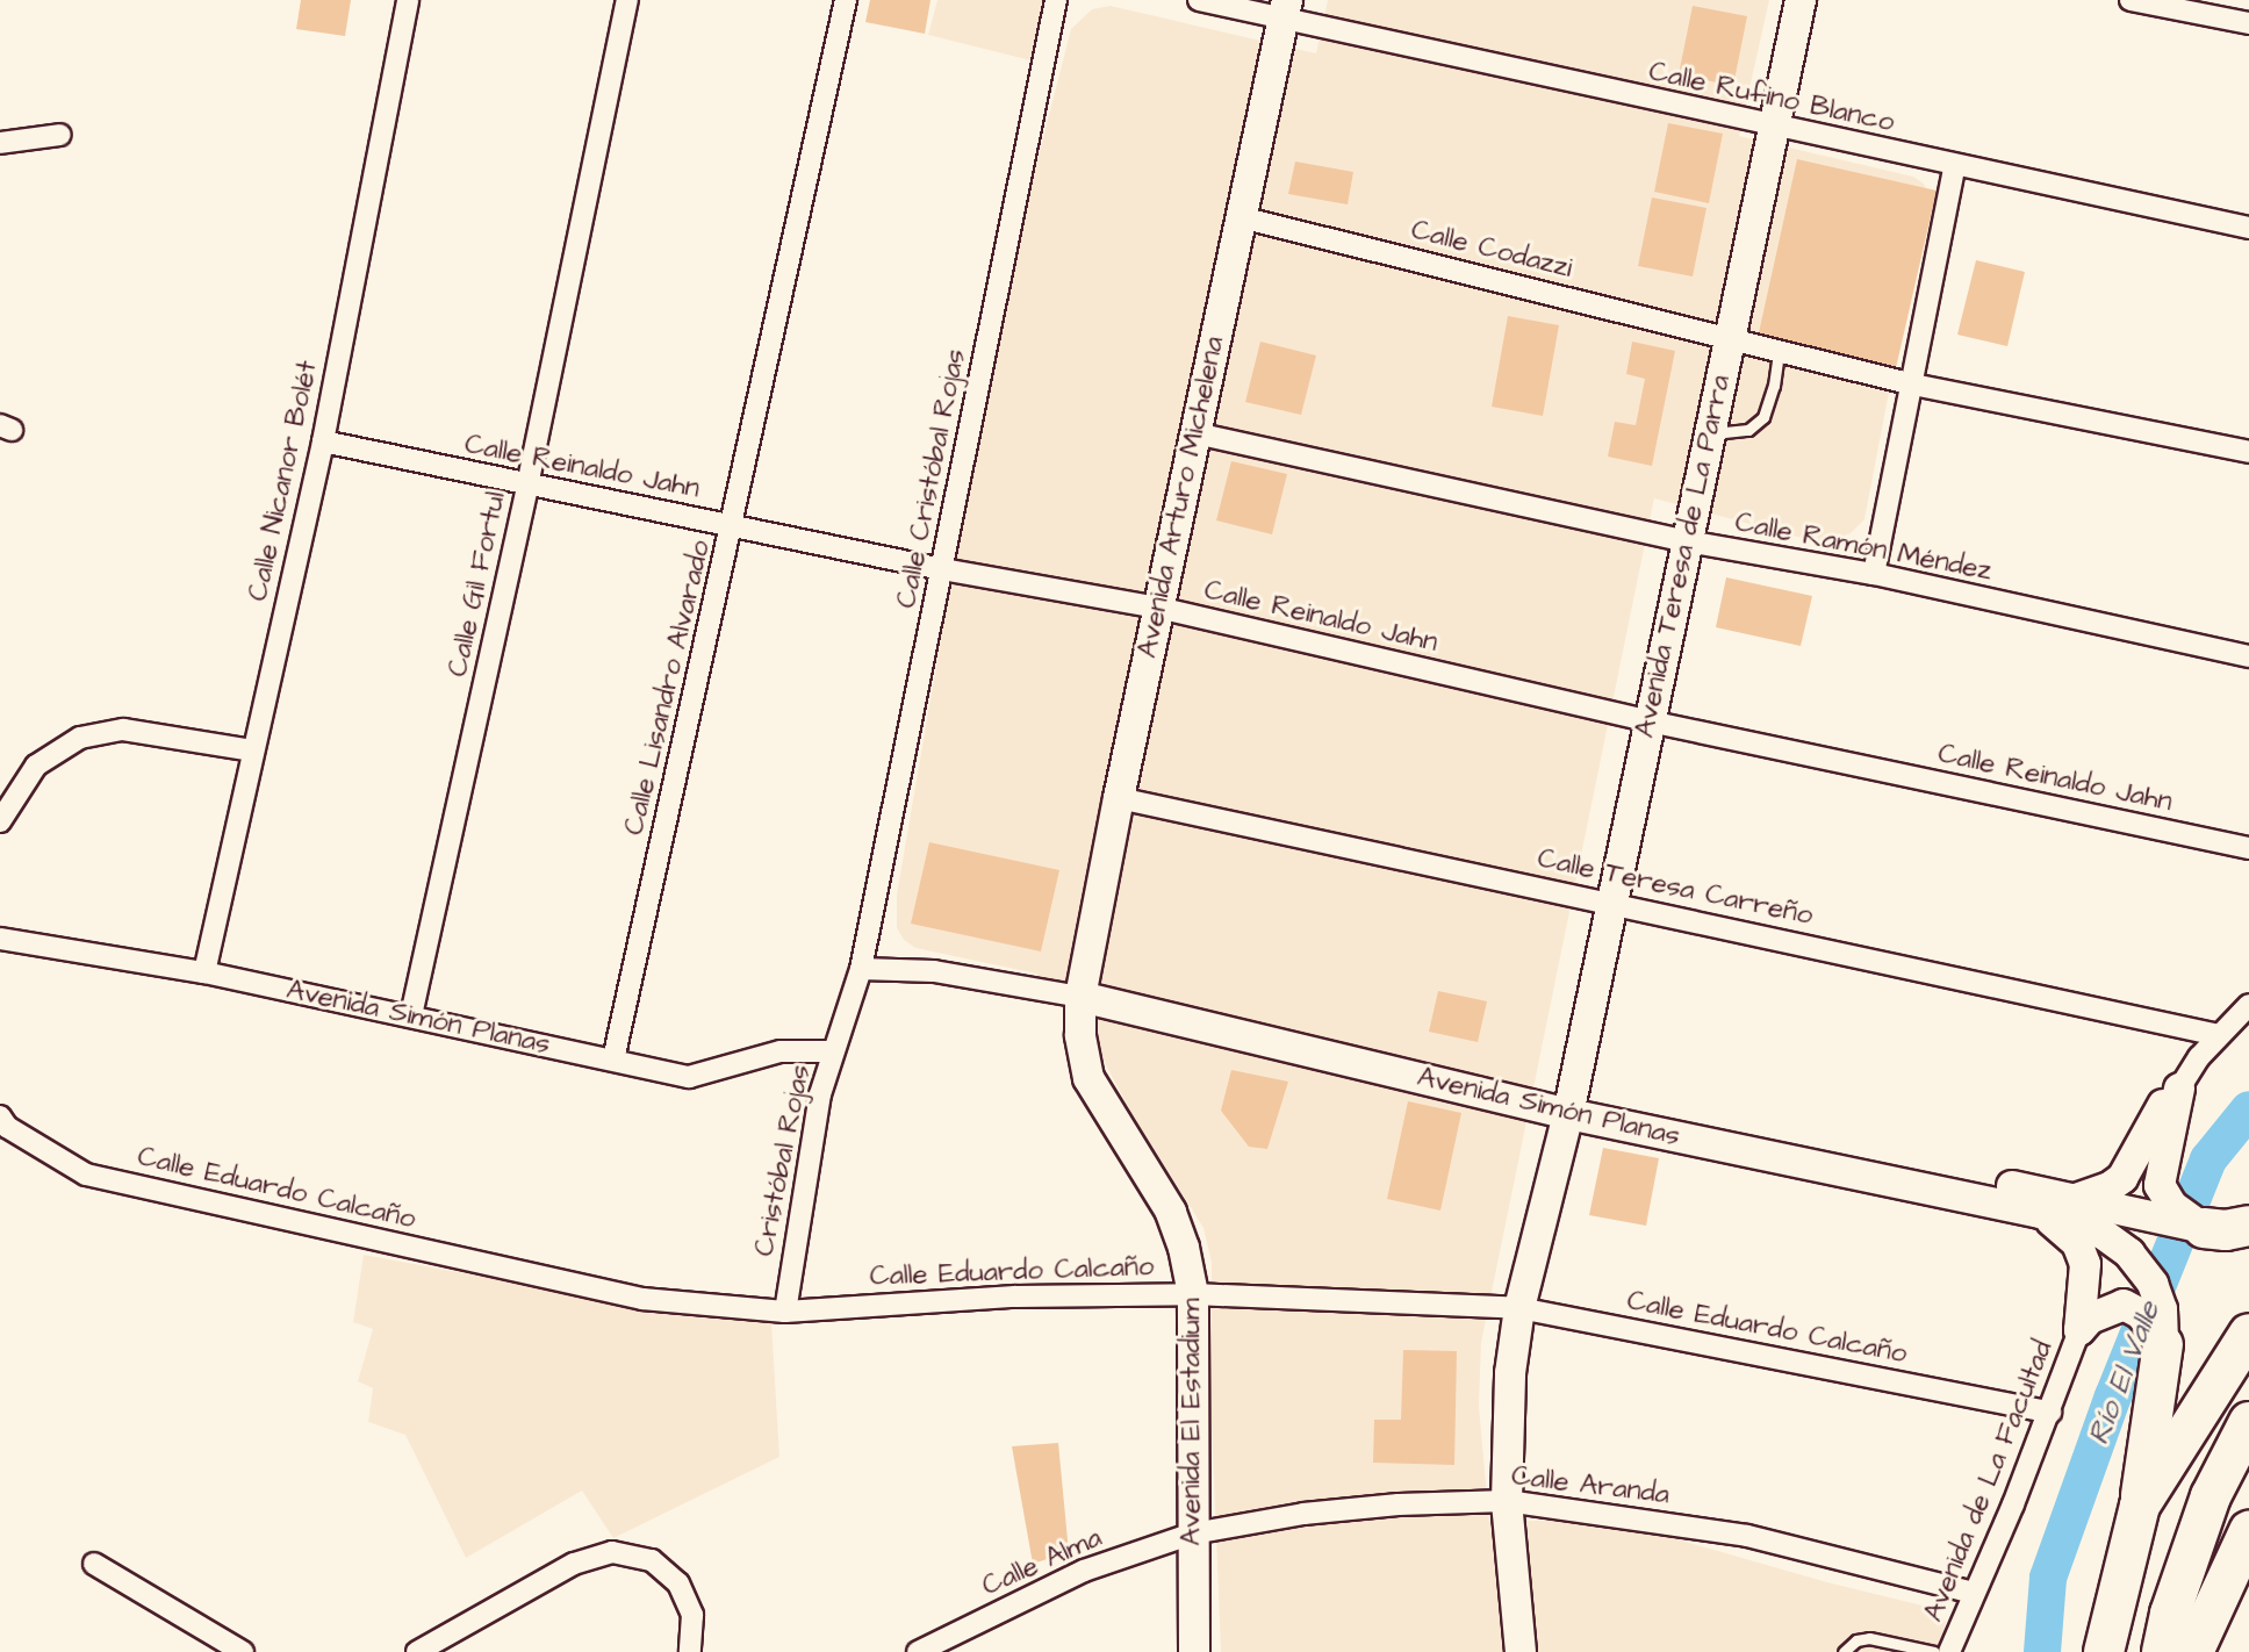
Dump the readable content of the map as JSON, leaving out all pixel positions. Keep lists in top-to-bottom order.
{
  "streets": {
    "street": [
      "Calle Rufino Blanco",
      "Calle Codazzi",
      "Calle Reinaldo Jahn",
      "Calle Cristóbal Rojas",
      "Calle Nicanor Bolét",
      "Avenida Arturo Michelena",
      "Calle Ramón Méndez",
      "Avenida Teresa de La Parra",
      "Calle Gil Fortul",
      "Calle Lisandro Alvarado",
      "Calle Teresa Carreño",
      "Avenida Simón Planas",
      "Cristóbal Rojas",
      "Calle Eduardo Calcaño",
      "Avenida El Estadium",
      "Avenida de La Facultad",
      "Calle Aranda",
      "Calle Alma"
    ]
  },
  "crossings": [
    ["Calle Rufino Blanco", "Avenida Arturo Michelena"],
    ["Calle Rufino Blanco", "Avenida Teresa de La Parra"],
    ["Calle Codazzi", "Avenida Arturo Michelena"],
    ["Calle Codazzi", "Avenida Teresa de La Parra"],
    ["Calle Reinaldo Jahn", "Calle Cristóbal Rojas"],
    ["Calle Reinaldo Jahn", "Calle Nicanor Bolét"],
    ["Calle Reinaldo Jahn", "Avenida Arturo Michelena"],
    ["Calle Reinaldo Jahn", "Avenida Teresa de La Parra"],
    ["Calle Reinaldo Jahn", "Calle Gil Fortul"],
    ["Calle Reinaldo Jahn", "Calle Lisandro Alvarado"],
    ["Calle Cristóbal Rojas", "Avenida Simón Planas"],
    ["Calle Cristóbal Rojas", "Cristóbal Rojas"],
    ["Calle Nicanor Bolét", "Avenida Simón Planas"],
    ["Avenida Arturo Michelena", "Calle Ramón Méndez"],
    ["Avenida Arturo Michelena", "Calle Teresa Carreño"],
    ["Avenida Arturo Michelena", "Avenida Simón Planas"],
    ["Avenida Arturo Michelena", "Avenida El Estadium"],
    ["Calle Ramón Méndez", "Avenida Teresa de La Parra"],
    ["Avenida Teresa de La Parra", "Calle Teresa Carreño"],
    ["Avenida Teresa de La Parra", "Avenida Simón Planas"],
    ["Avenida Teresa de La Parra", "Calle Eduardo Calcaño"],
    ["Avenida Teresa de La Parra", "Calle Aranda"],
    ["Calle Gil Fortul", "Avenida Simón Planas"],
    ["Calle Lisandro Alvarado", "Avenida Simón Planas"],
    ["Avenida Simón Planas", "Cristóbal Rojas"],
    ["Avenida Simón Planas", "Avenida El Estadium"],
    ["Cristóbal Rojas", "Calle Eduardo Calcaño"],
    ["Calle Eduardo Calcaño", "Avenida El Estadium"],
    ["Calle Eduardo Calcaño", "Avenida de La Facultad"],
    ["Avenida El Estadium", "Calle Aranda"],
    ["Avenida El Estadium", "Calle Alma"],
    ["Avenida de La Facultad", "Calle Aranda"],
    ["Calle Aranda", "Calle Alma"]
  ],
  "water": ["Río El Valle"]
}
